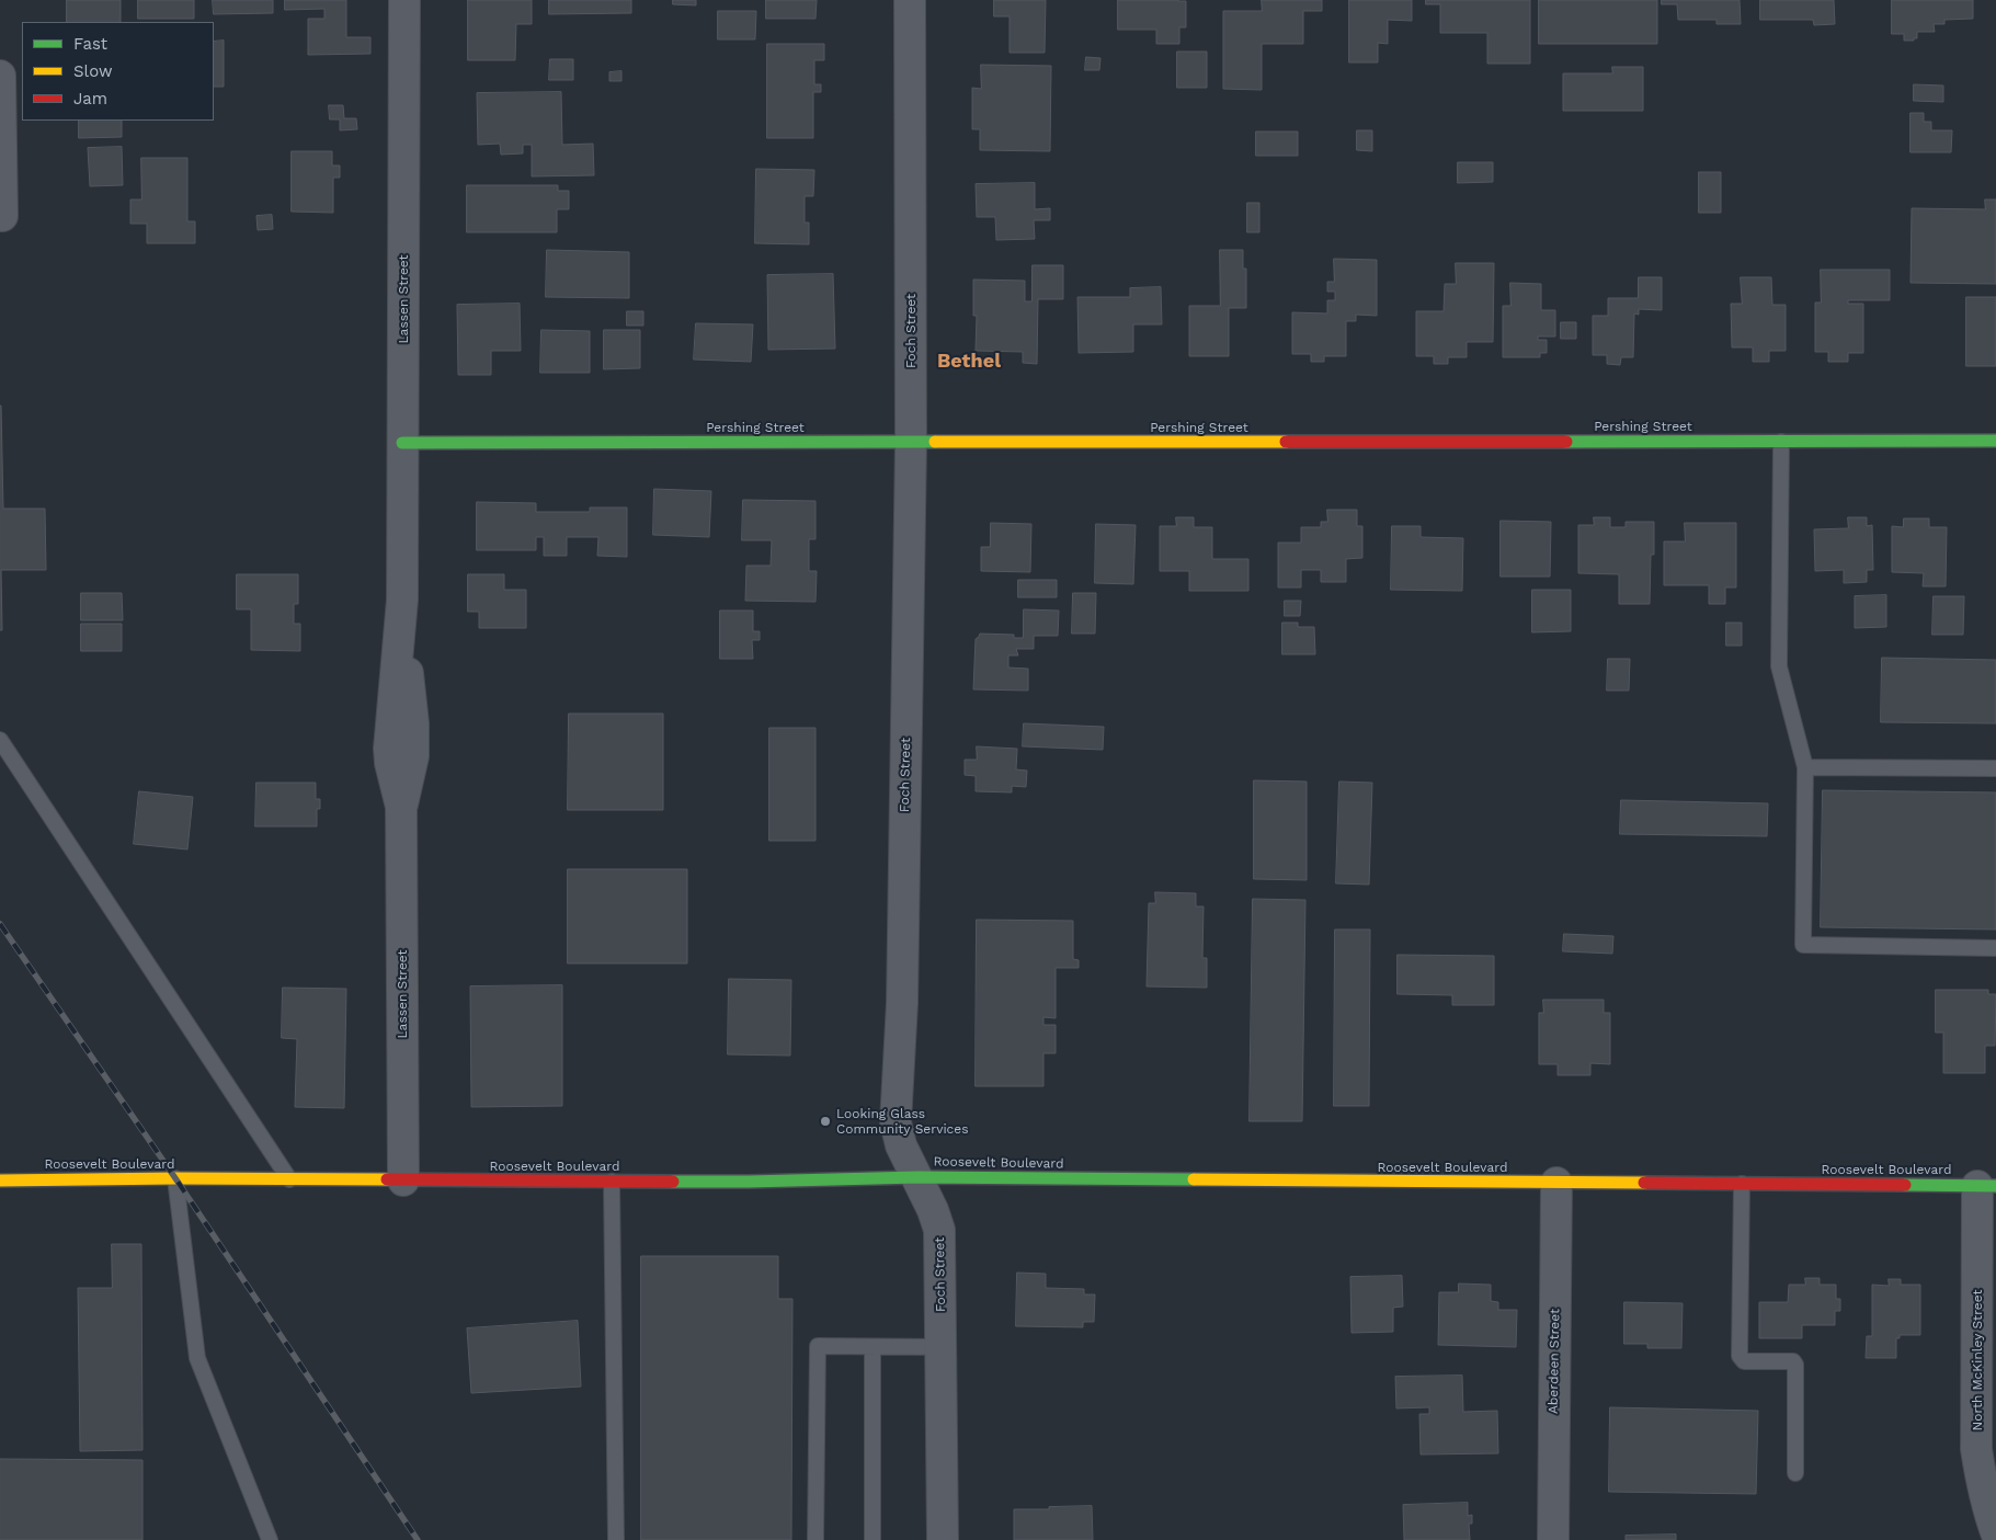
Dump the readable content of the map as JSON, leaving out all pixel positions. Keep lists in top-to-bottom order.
{
  "streets": {
    "main road": ["Pershing Street", "Roosevelt Boulevard"],
    "street": [
      "Lassen Street",
      "Foch Street",
      "North McKinley Street",
      "Aberdeen Street"
    ]
  },
  "crossings": [
    ["Lassen Street", "Pershing Street"],
    ["Lassen Street", "Roosevelt Boulevard"],
    ["Foch Street", "Pershing Street"],
    ["Foch Street", "Roosevelt Boulevard"],
    ["Roosevelt Boulevard", "North McKinley Street"],
    ["Roosevelt Boulevard", "Aberdeen Street"]
  ],
  "districts": ["Bethel"],
  "places": ["Looking Glass Community Services"],
  "legend": ["Fast", "Slow", "Jam"]
}
